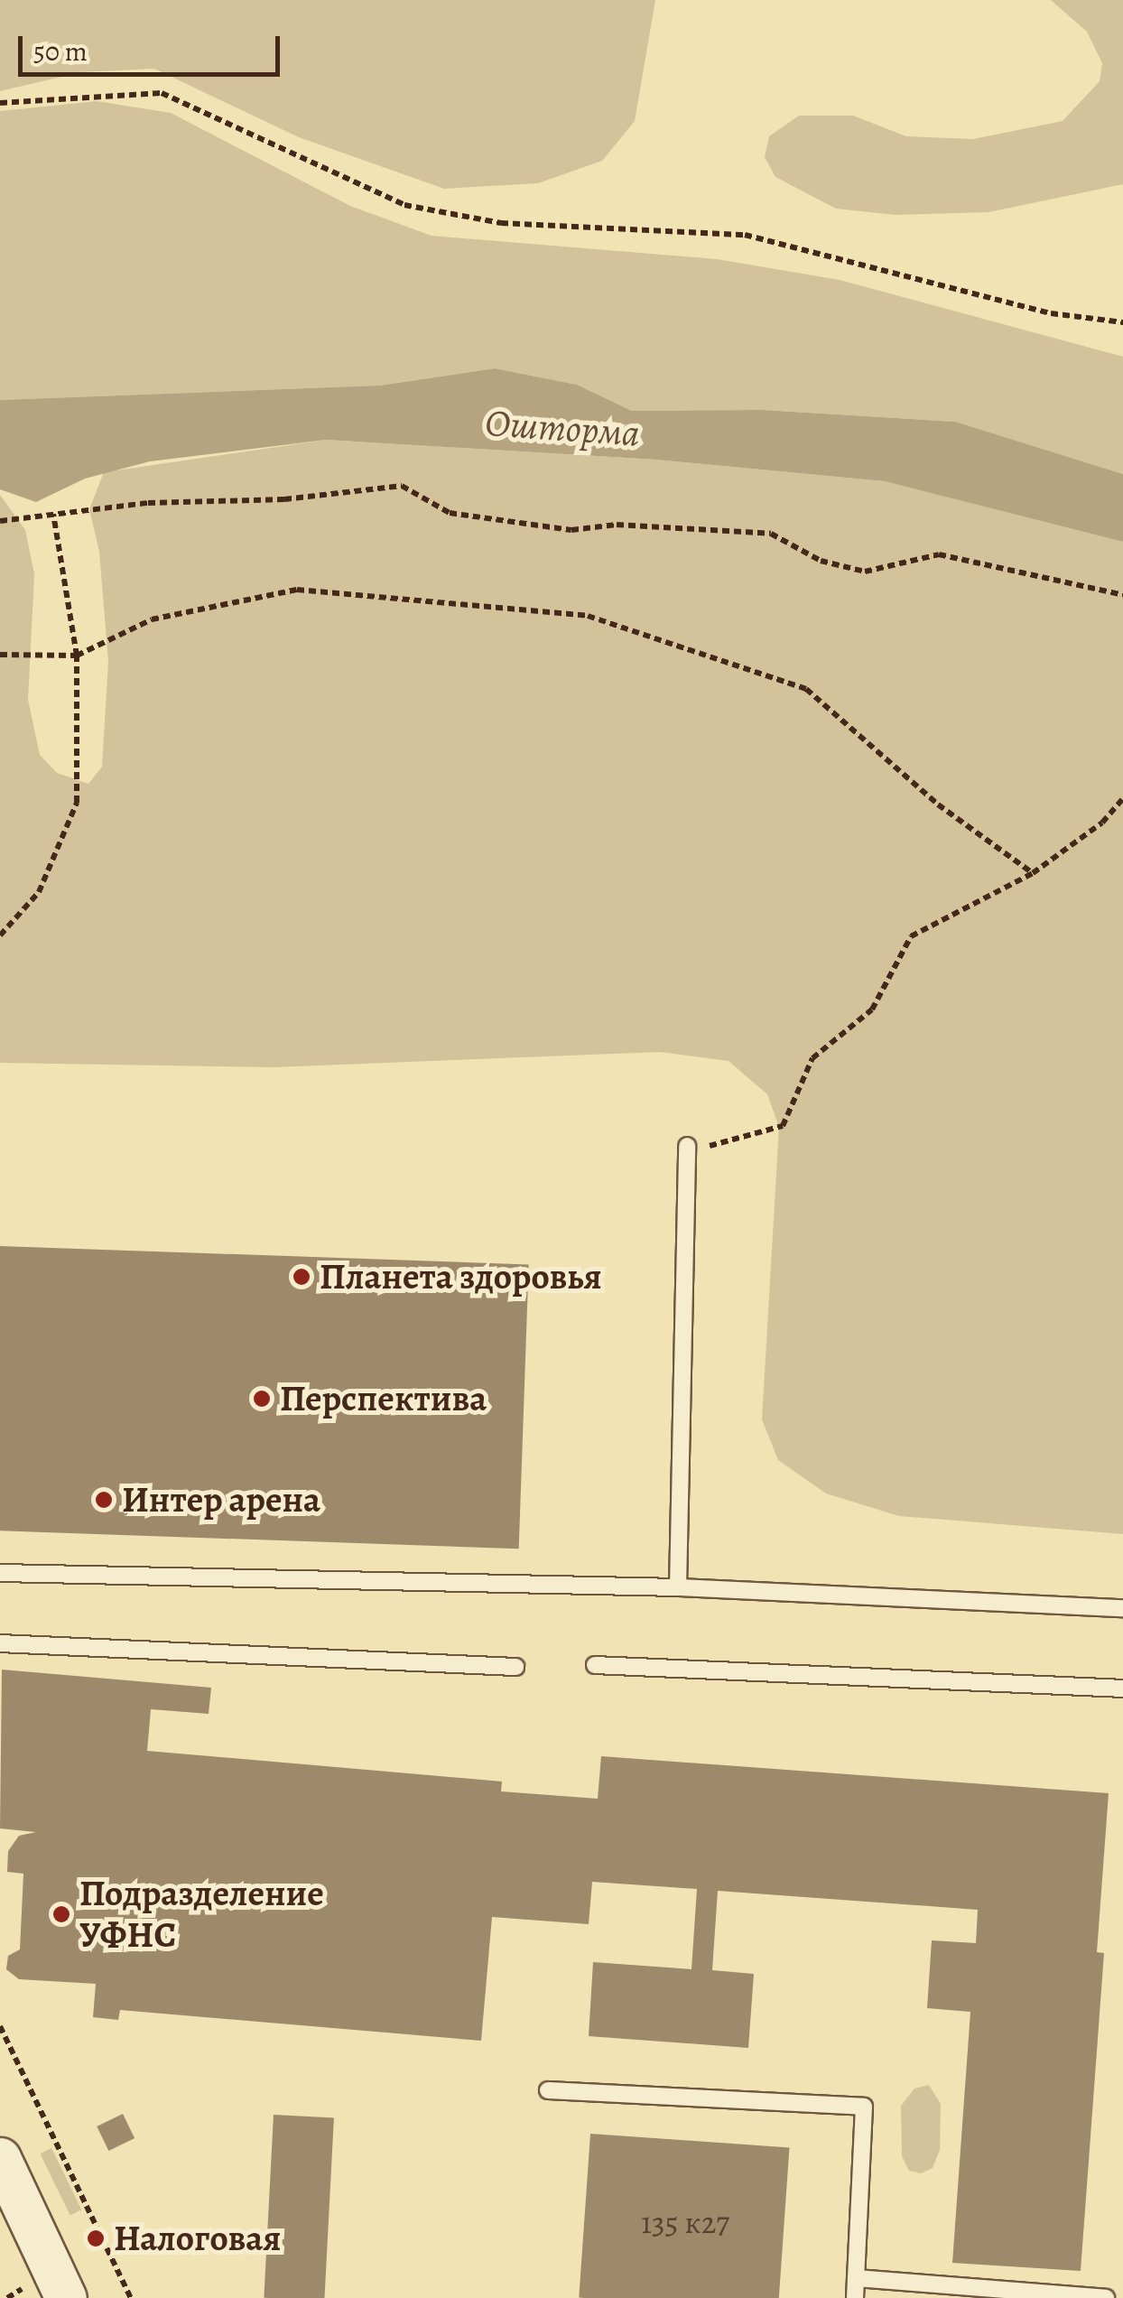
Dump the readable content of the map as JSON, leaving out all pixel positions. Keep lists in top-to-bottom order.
{
  "water": ["Ошторма"],
  "places": [
    "Планета здоровья",
    "Перспектива",
    "Интер арена",
    "Подразделение УФНС",
    "Налоговая"
  ],
  "house_numbers": ["135 к27"],
  "scale_bar": "50 m"
}
